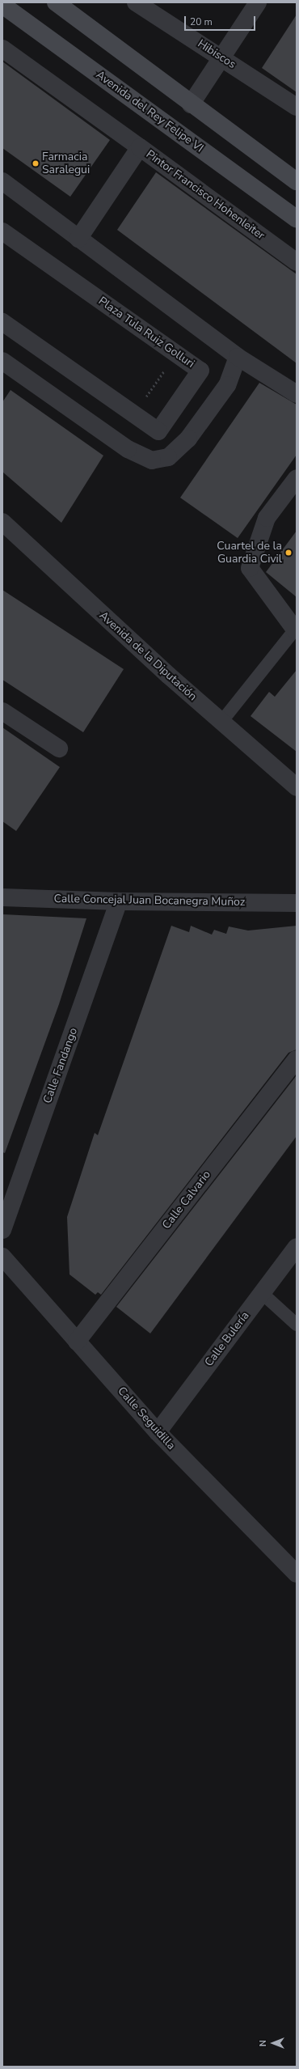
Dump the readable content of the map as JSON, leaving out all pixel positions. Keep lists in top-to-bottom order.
{
  "streets": {
    "main road": ["Avenida del Rey Felipe VI"],
    "street": [
      "Hibiscos",
      "Pintor Francisco Hohenleiter",
      "Plaza Tula Ruiz Golluri",
      "Avenida de la Diputación",
      "Calle Concejal Juan Bocanegra Muñoz",
      "Calle Fandango",
      "Calle Calvario",
      "Calle Bulería",
      "Calle Seguidilla"
    ]
  },
  "crossings": [
    ["Calle Concejal Juan Bocanegra Muñoz", "Calle Fandango"],
    ["Calle Calvario", "Calle Seguidilla"],
    ["Calle Bulería", "Calle Seguidilla"]
  ],
  "places": ["Farmacia Saralegui", "Cuartel de la Guardia Civil"],
  "scale_bar": "20 m",
  "north": "left"
}
